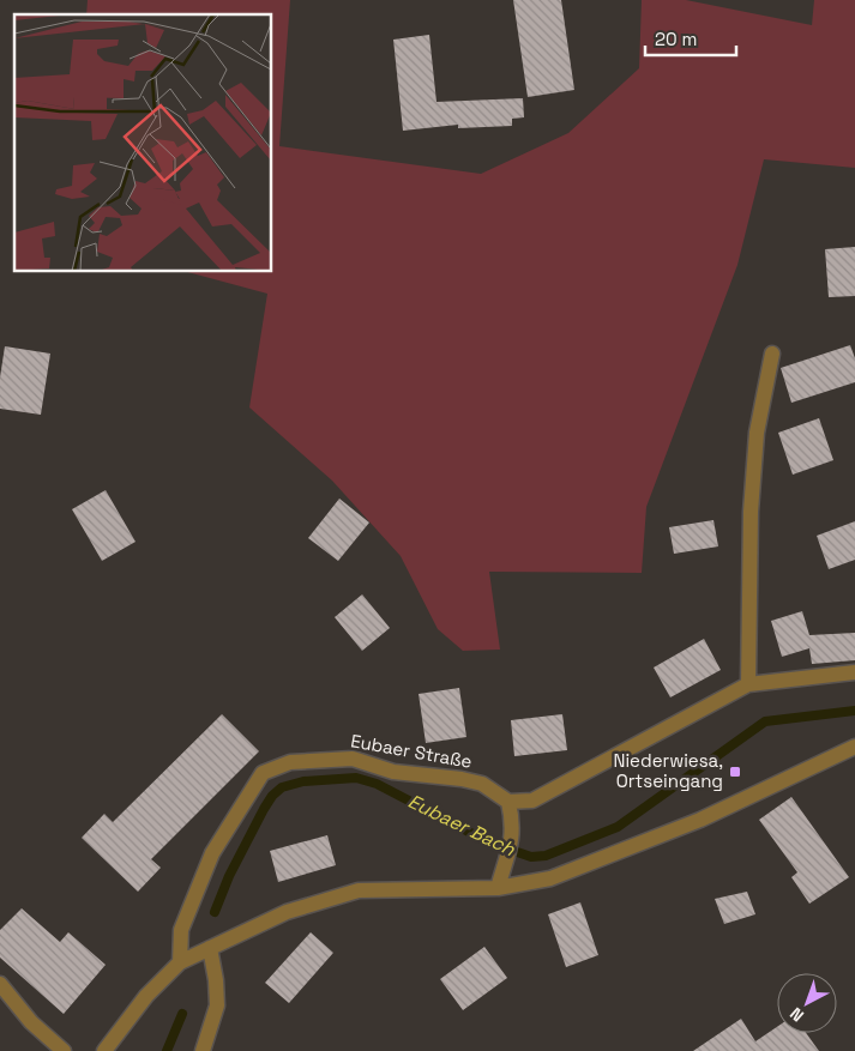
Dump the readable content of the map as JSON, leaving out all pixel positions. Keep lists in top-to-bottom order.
{
  "streets": {
    "street": ["Eubaer Straße"]
  },
  "water": ["Eubaer Bach"],
  "places": {
    "transit": ["Niederwiesa, Ortseingang"]
  },
  "scale_bar": "20 m",
  "north": "bottom left"
}
